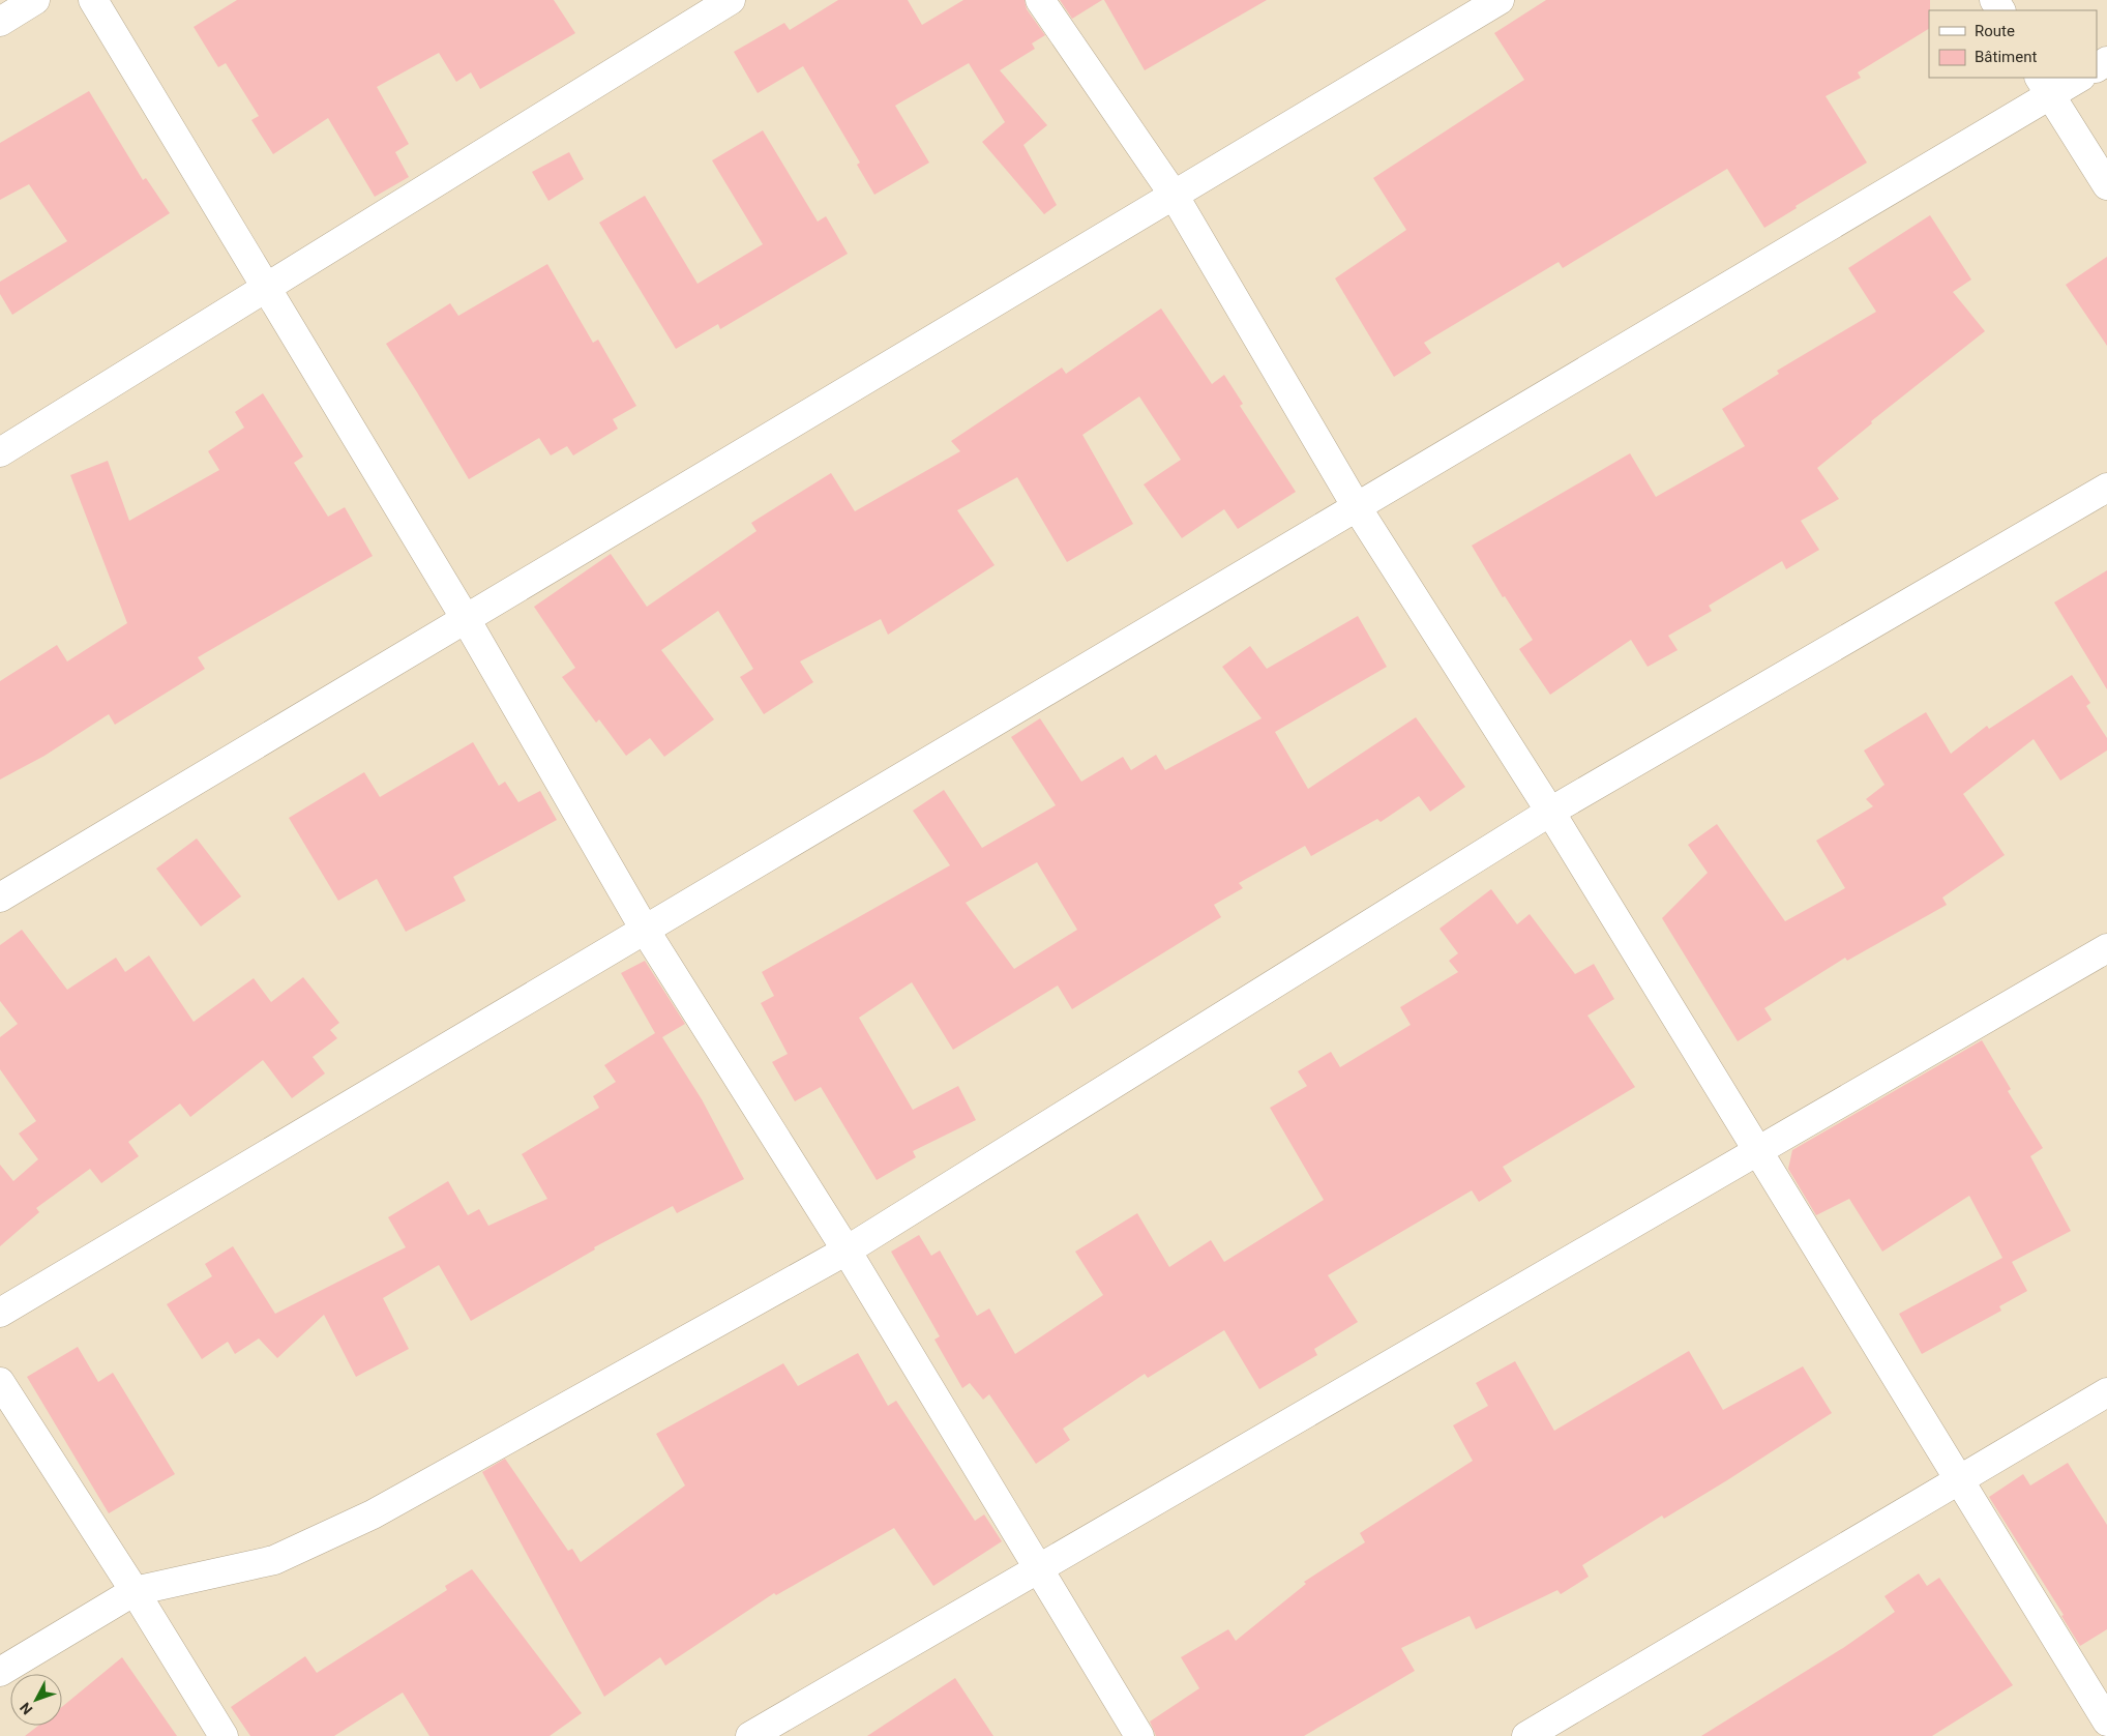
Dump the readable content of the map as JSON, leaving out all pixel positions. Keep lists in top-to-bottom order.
{
  "legend": ["Route", "Bâtiment"],
  "north": "bottom left"
}
